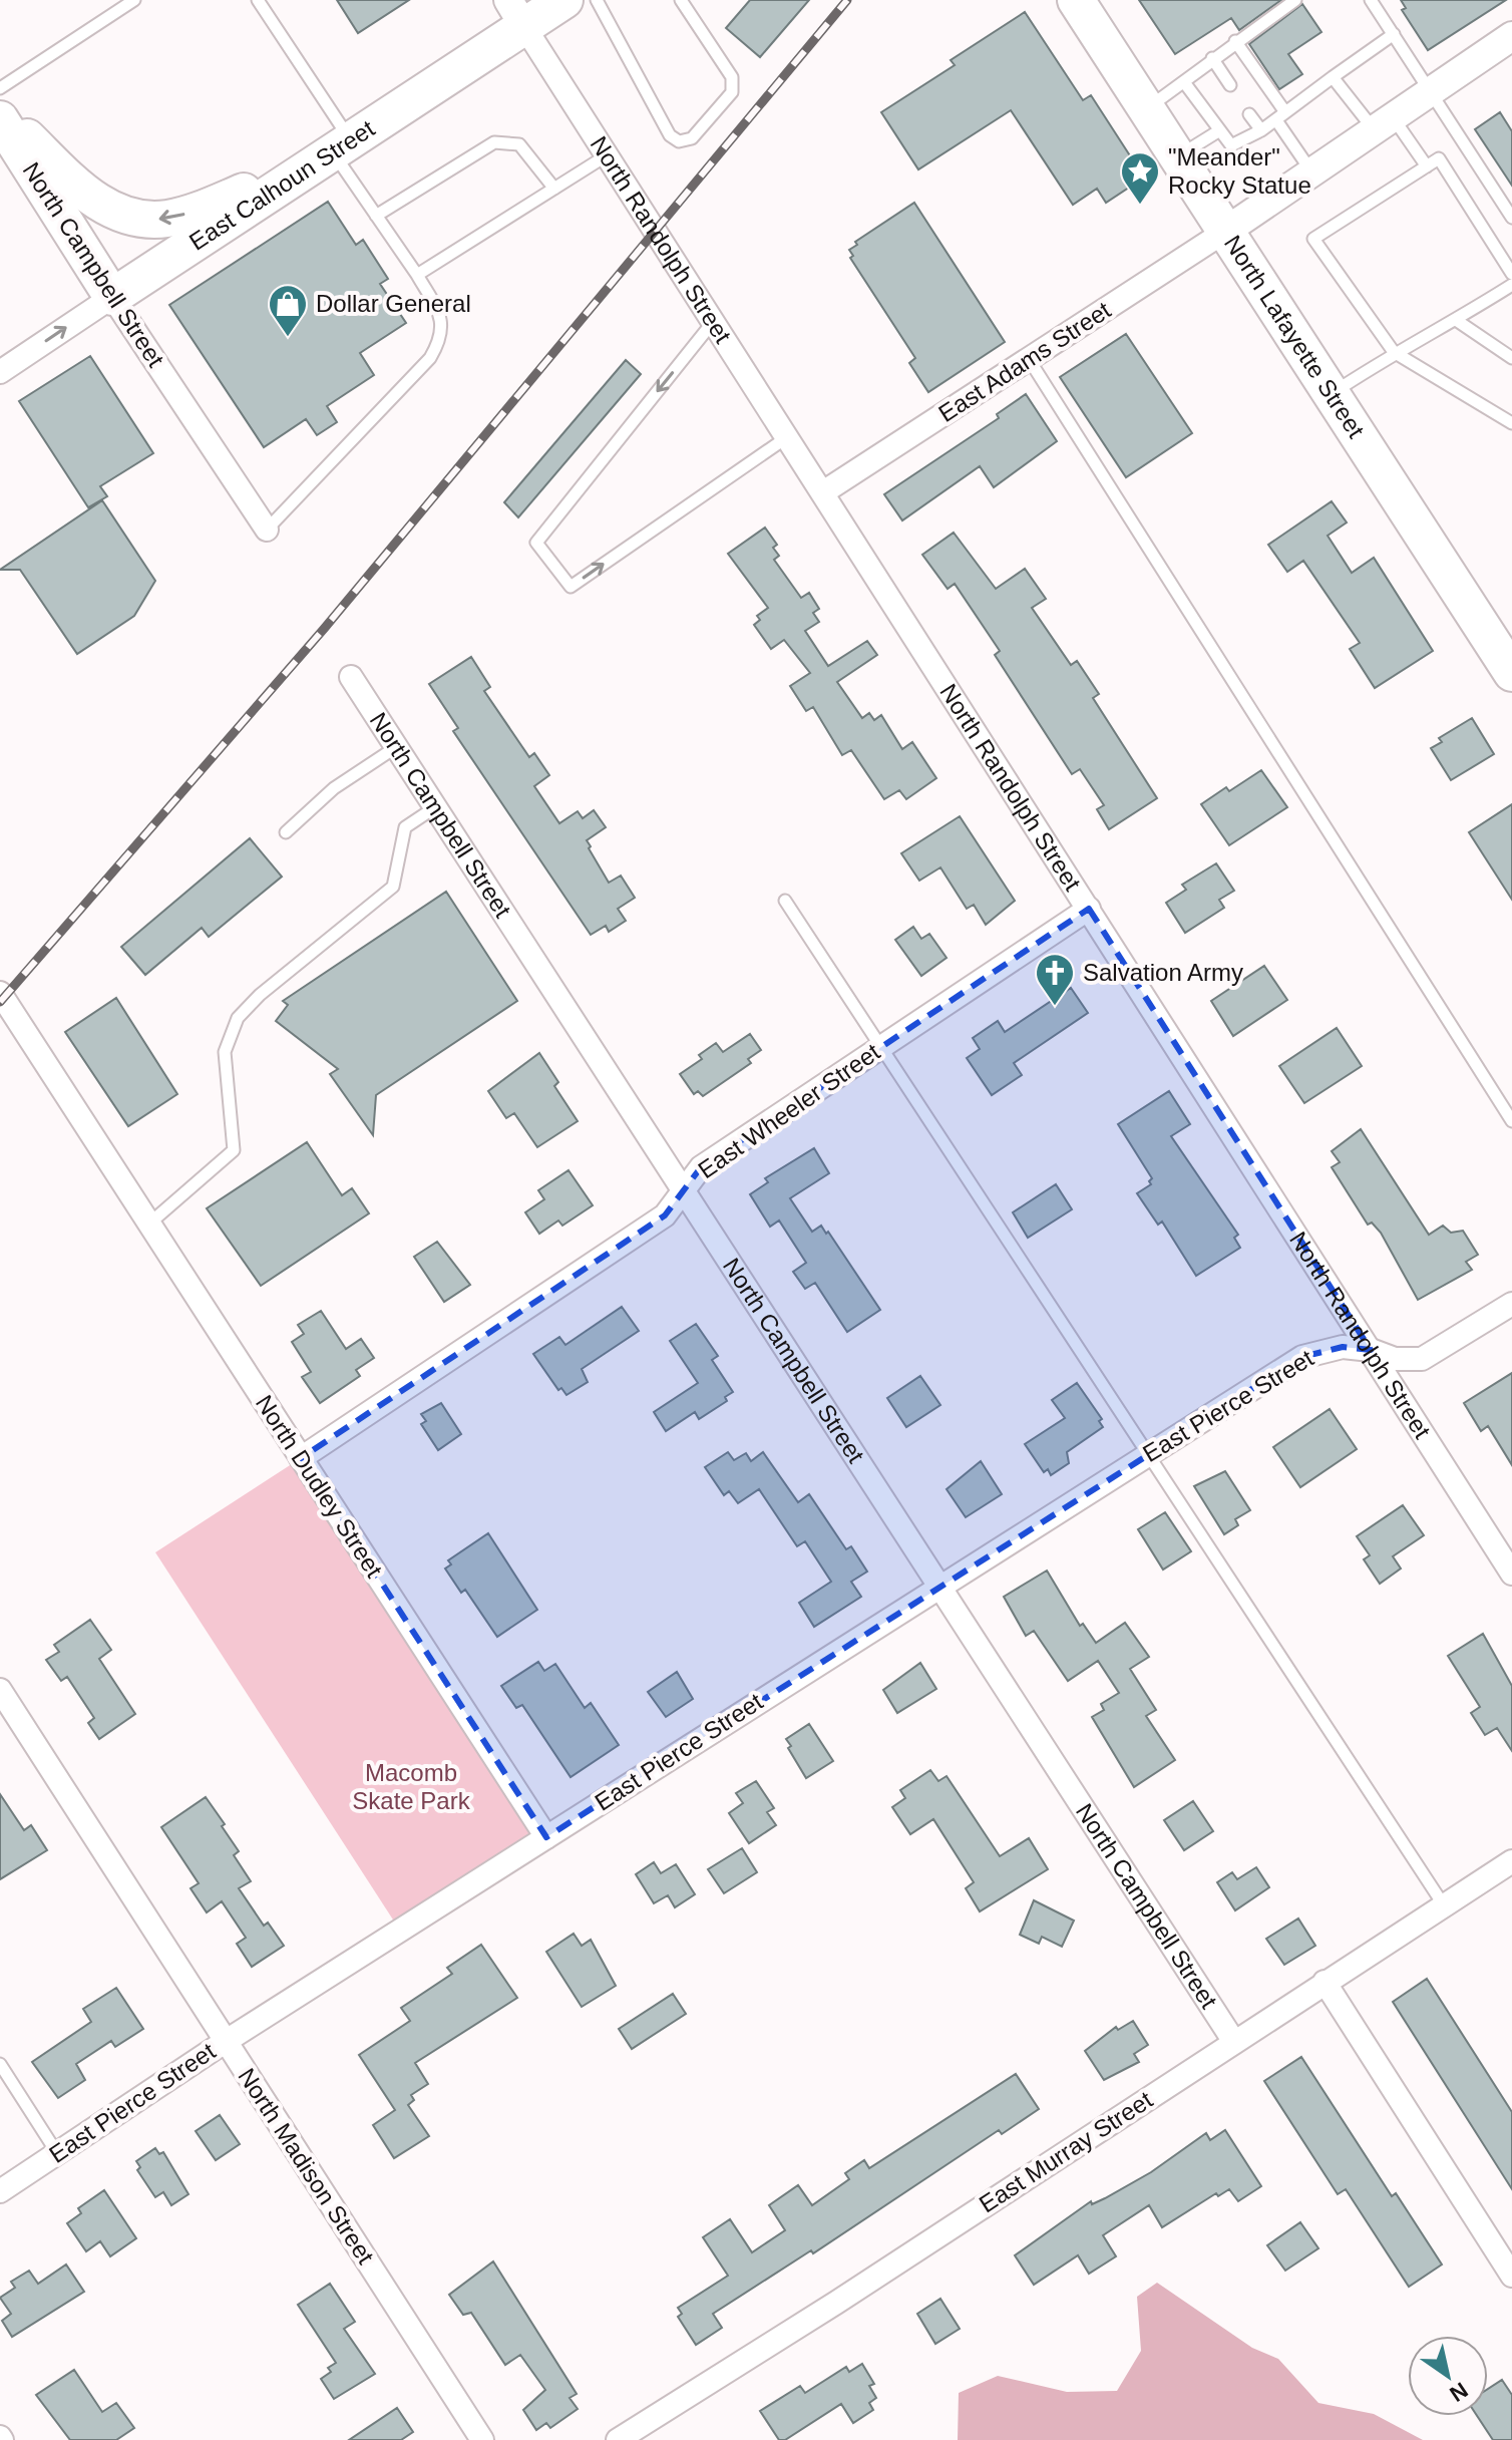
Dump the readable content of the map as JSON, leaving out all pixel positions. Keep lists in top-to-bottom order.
{
  "streets": {
    "highway": ["East Calhoun Street", "North Campbell Street", "North Lafayette Street"],
    "street": [
      "North Randolph Street",
      "East Adams Street",
      "East Wheeler Street",
      "East Pierce Street",
      "North Dudley Street",
      "East Murray Street",
      "North Madison Street"
    ]
  },
  "crossings": [
    ["East Calhoun Street", "North Randolph Street"],
    ["East Calhoun Street", "North Campbell Street"],
    ["North Randolph Street", "East Adams Street"],
    ["North Randolph Street", "East Wheeler Street"],
    ["North Randolph Street", "East Pierce Street"],
    ["North Campbell Street", "East Wheeler Street"],
    ["North Campbell Street", "East Pierce Street"],
    ["North Campbell Street", "East Murray Street"],
    ["North Lafayette Street", "East Adams Street"],
    ["East Wheeler Street", "North Dudley Street"],
    ["East Pierce Street", "North Dudley Street"],
    ["East Pierce Street", "North Madison Street"]
  ],
  "parks": ["Macomb Skate Park"],
  "places": {
    "place": ["\"Meander\" Rocky Statue"],
    "shop": ["Dollar General"],
    "church": ["Salvation Army"]
  },
  "north": "bottom right"
}
